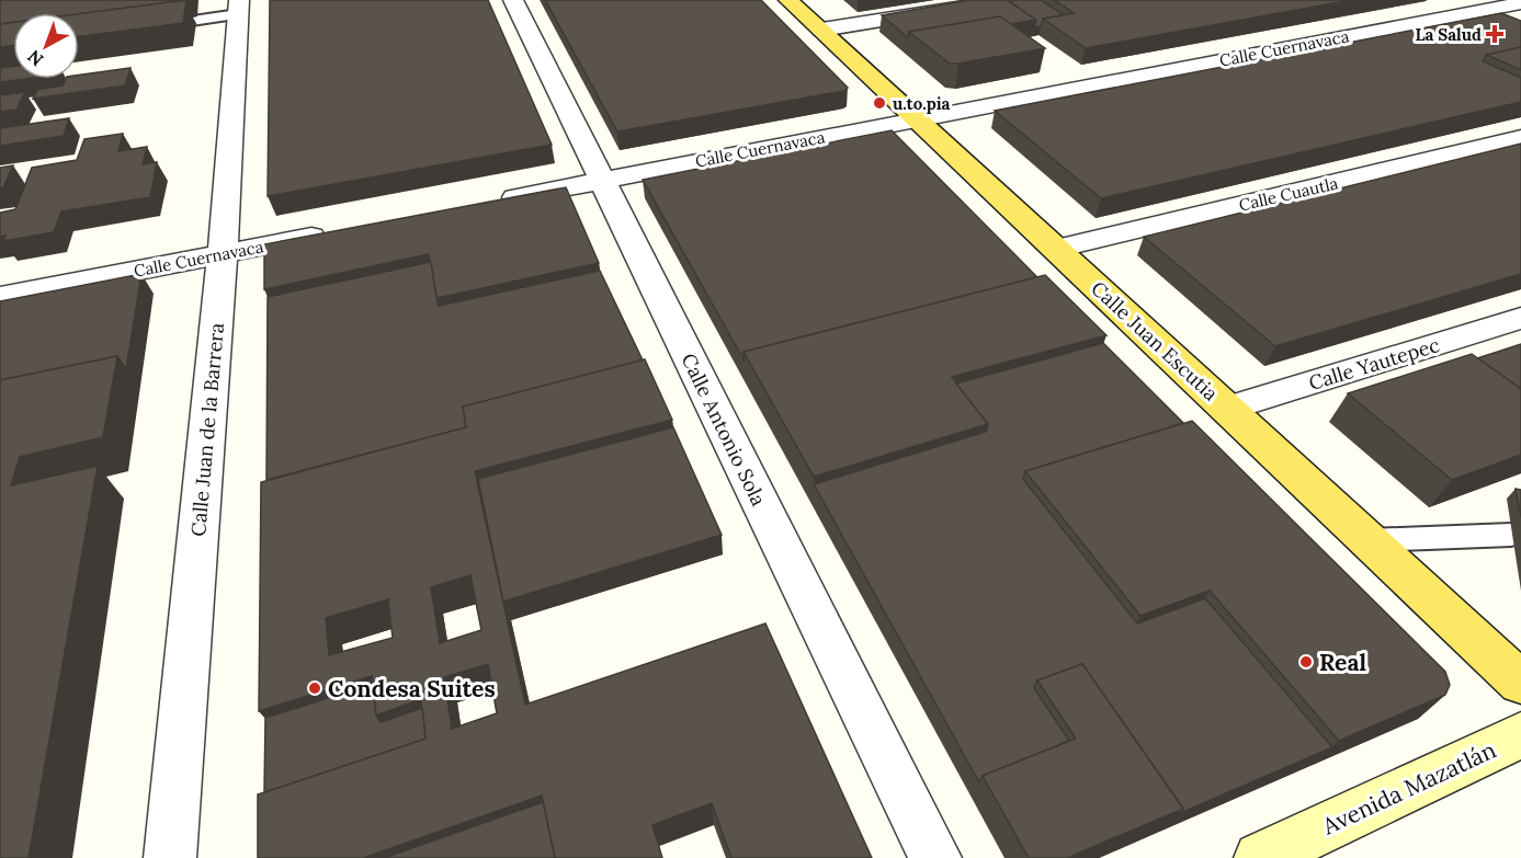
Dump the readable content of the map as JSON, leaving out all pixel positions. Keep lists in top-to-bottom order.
{
  "streets": {
    "main road": ["Calle Juan Escutia", "Avenida Mazatlán"],
    "street": [
      "Calle Cuernavaca",
      "Calle Cuautla",
      "Calle Yautepec",
      "Calle Juan de la Barrera",
      "Calle Antonio Sola"
    ]
  },
  "crossings": [
    ["Calle Cuernavaca", "Calle Juan Escutia"],
    ["Calle Cuernavaca", "Calle Juan de la Barrera"],
    ["Calle Cuernavaca", "Calle Antonio Sola"],
    ["Calle Cuautla", "Calle Juan Escutia"],
    ["Calle Juan Escutia", "Calle Yautepec"]
  ],
  "places": {
    "health": ["La Salud"],
    "other": ["u.to.pia", "Real", "Condesa Suites"]
  },
  "north": "bottom left"
}
